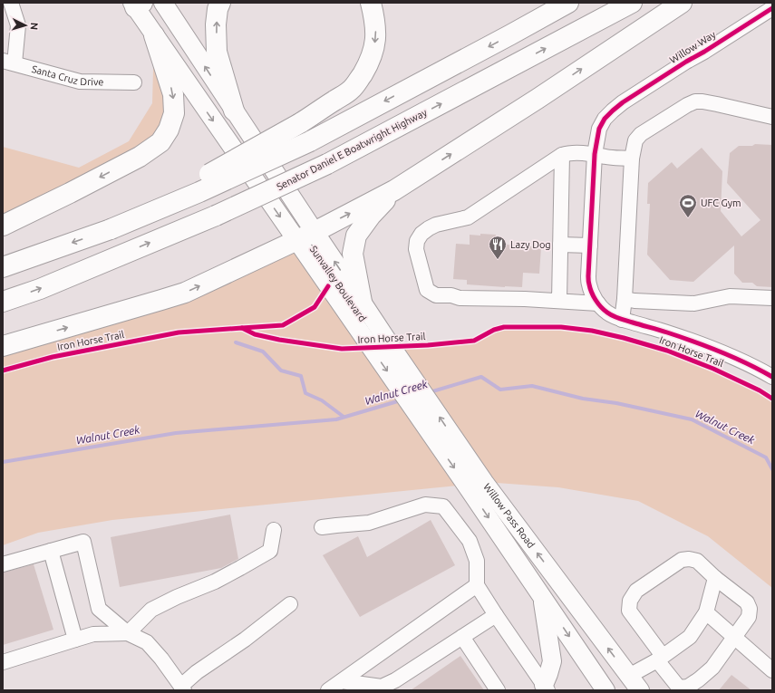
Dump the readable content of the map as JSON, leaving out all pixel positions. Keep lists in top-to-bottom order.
{
  "streets": {
    "highway": ["Senator Daniel E Boatwright Highway"],
    "main road": ["Sunvalley Boulevard", "Willow Pass Road"],
    "street": ["Willow Way", "Santa Cruz Drive"],
    "cycle path": ["Iron Horse Trail"]
  },
  "crossings": [
    ["Sunvalley Boulevard", "Willow Pass Road"]
  ],
  "water": ["Walnut Creek"],
  "places": {
    "sports": ["UFC Gym"],
    "restaurant": ["Lazy Dog"]
  },
  "north": "right"
}
